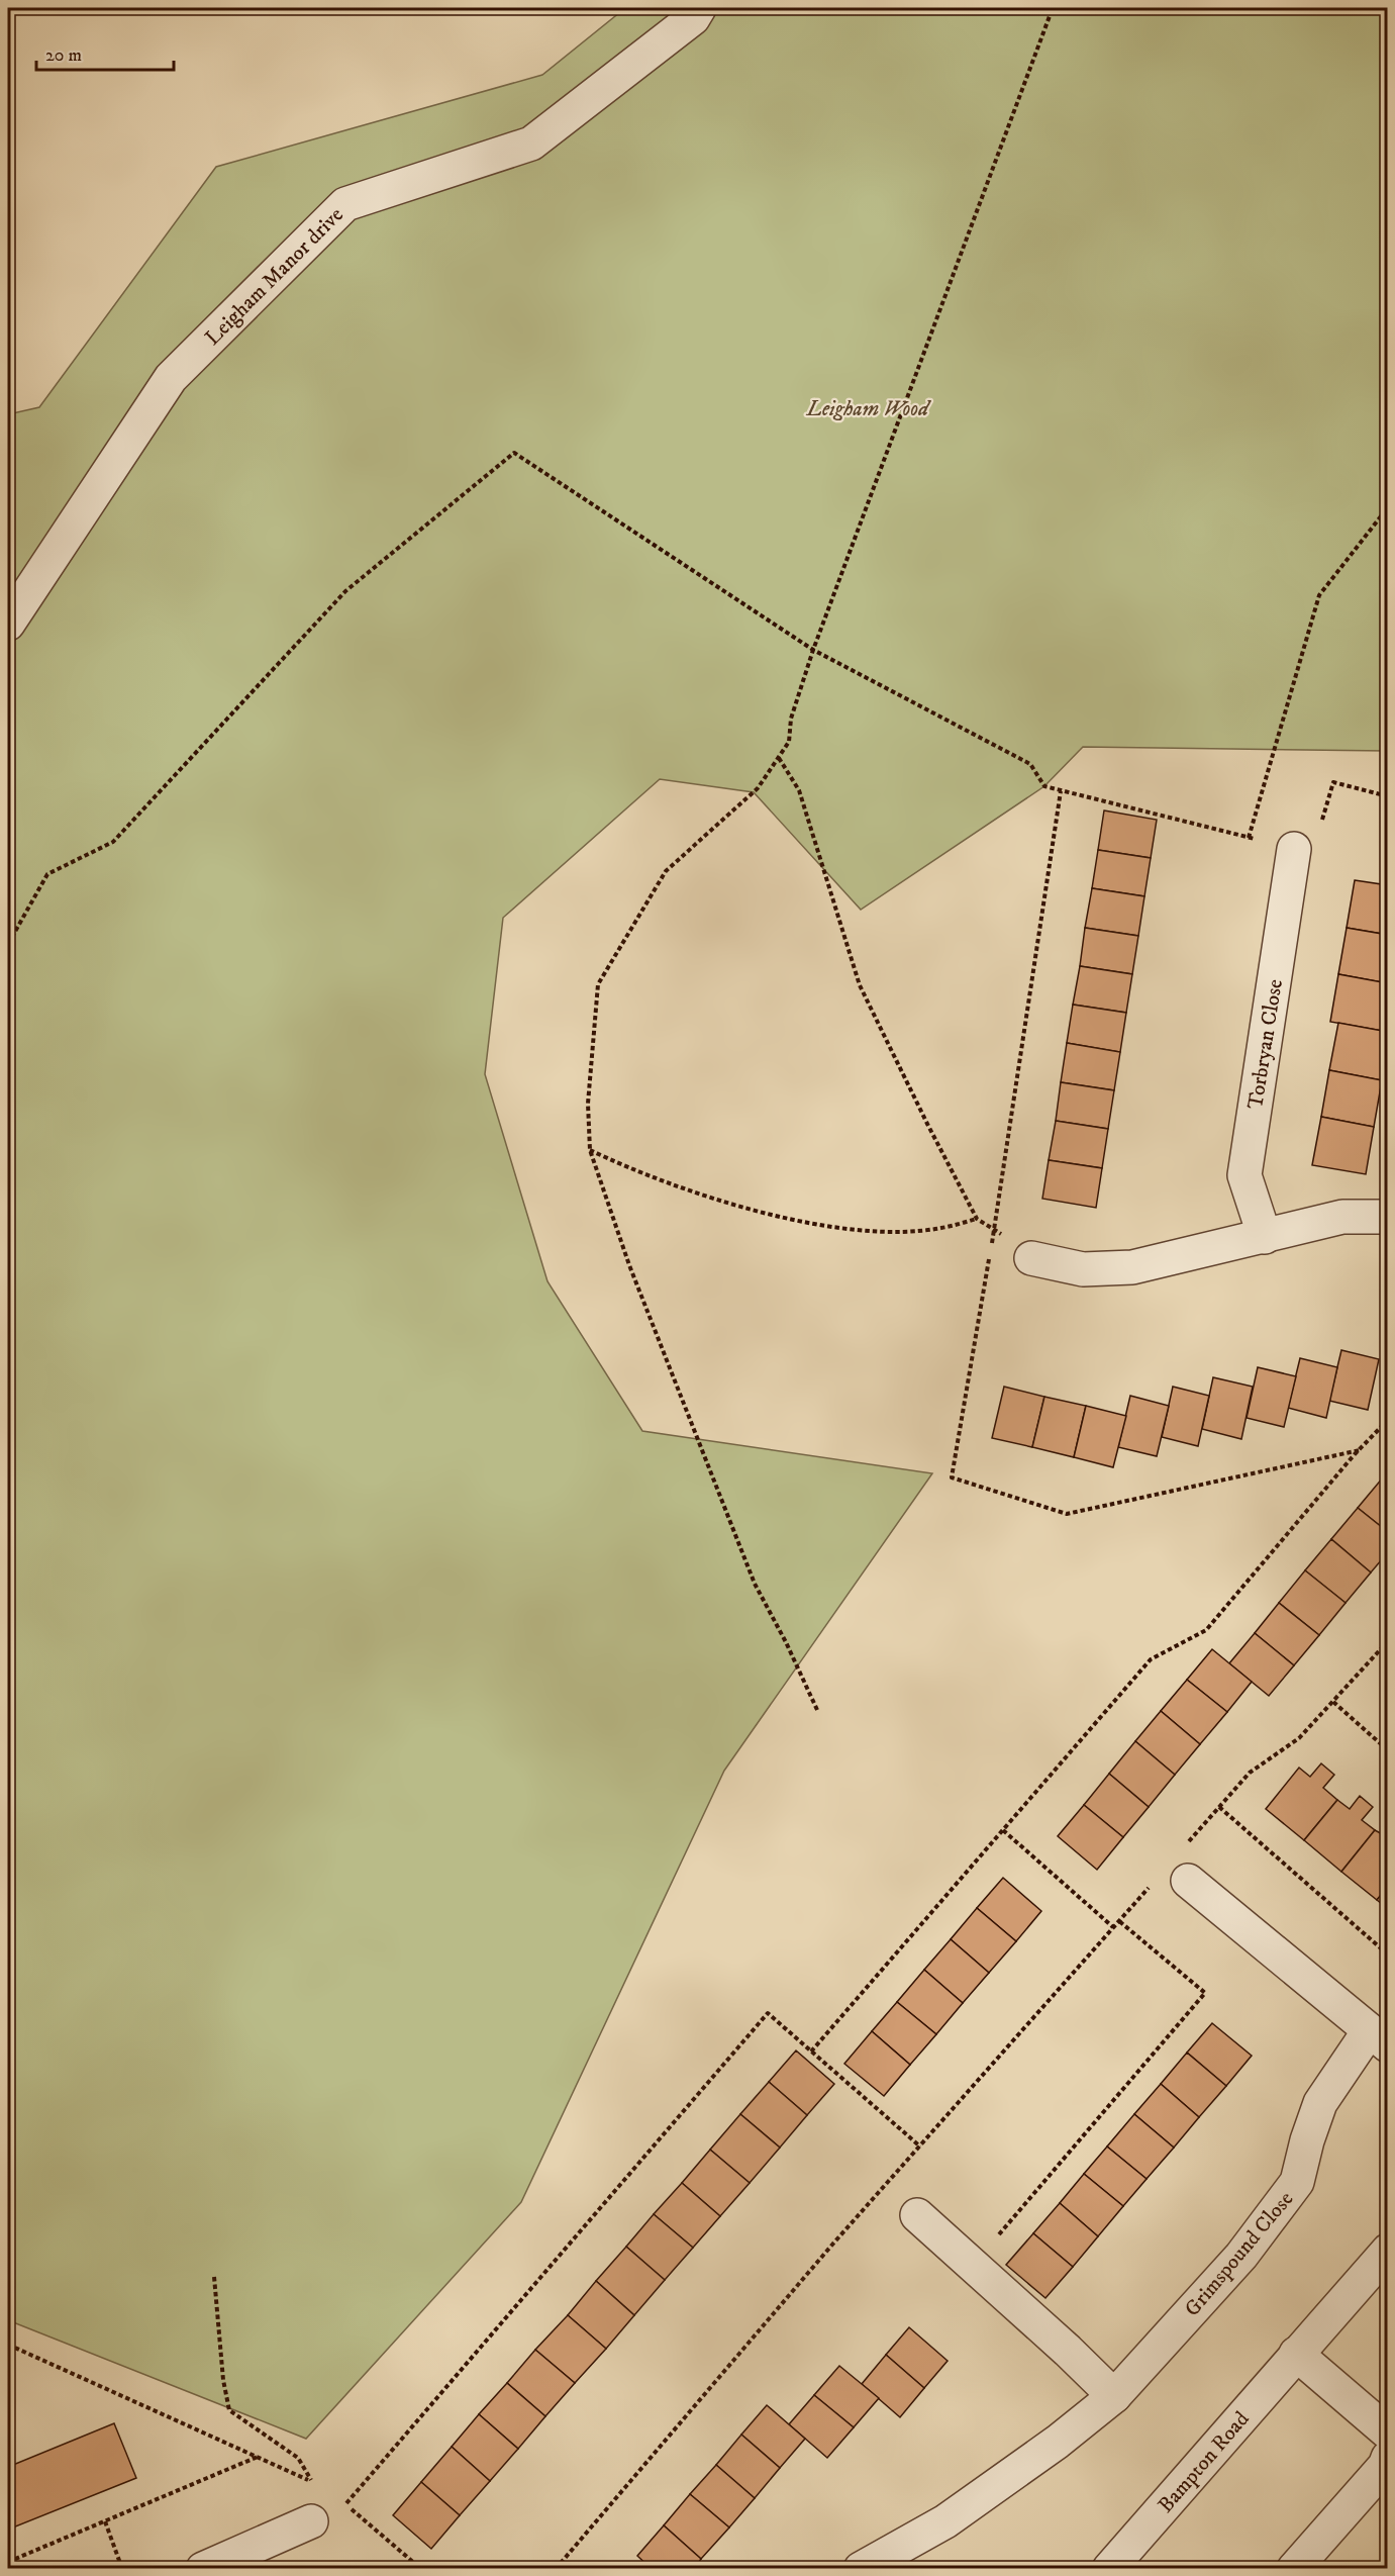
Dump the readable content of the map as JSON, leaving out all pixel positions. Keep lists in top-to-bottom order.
{
  "streets": {
    "street": [
      "Leigham Manor drive",
      "Torbryan Close",
      "Grimspound Close",
      "Bampton Road"
    ]
  },
  "parks": ["Leigham Wood"],
  "scale_bar": "20 m"
}
